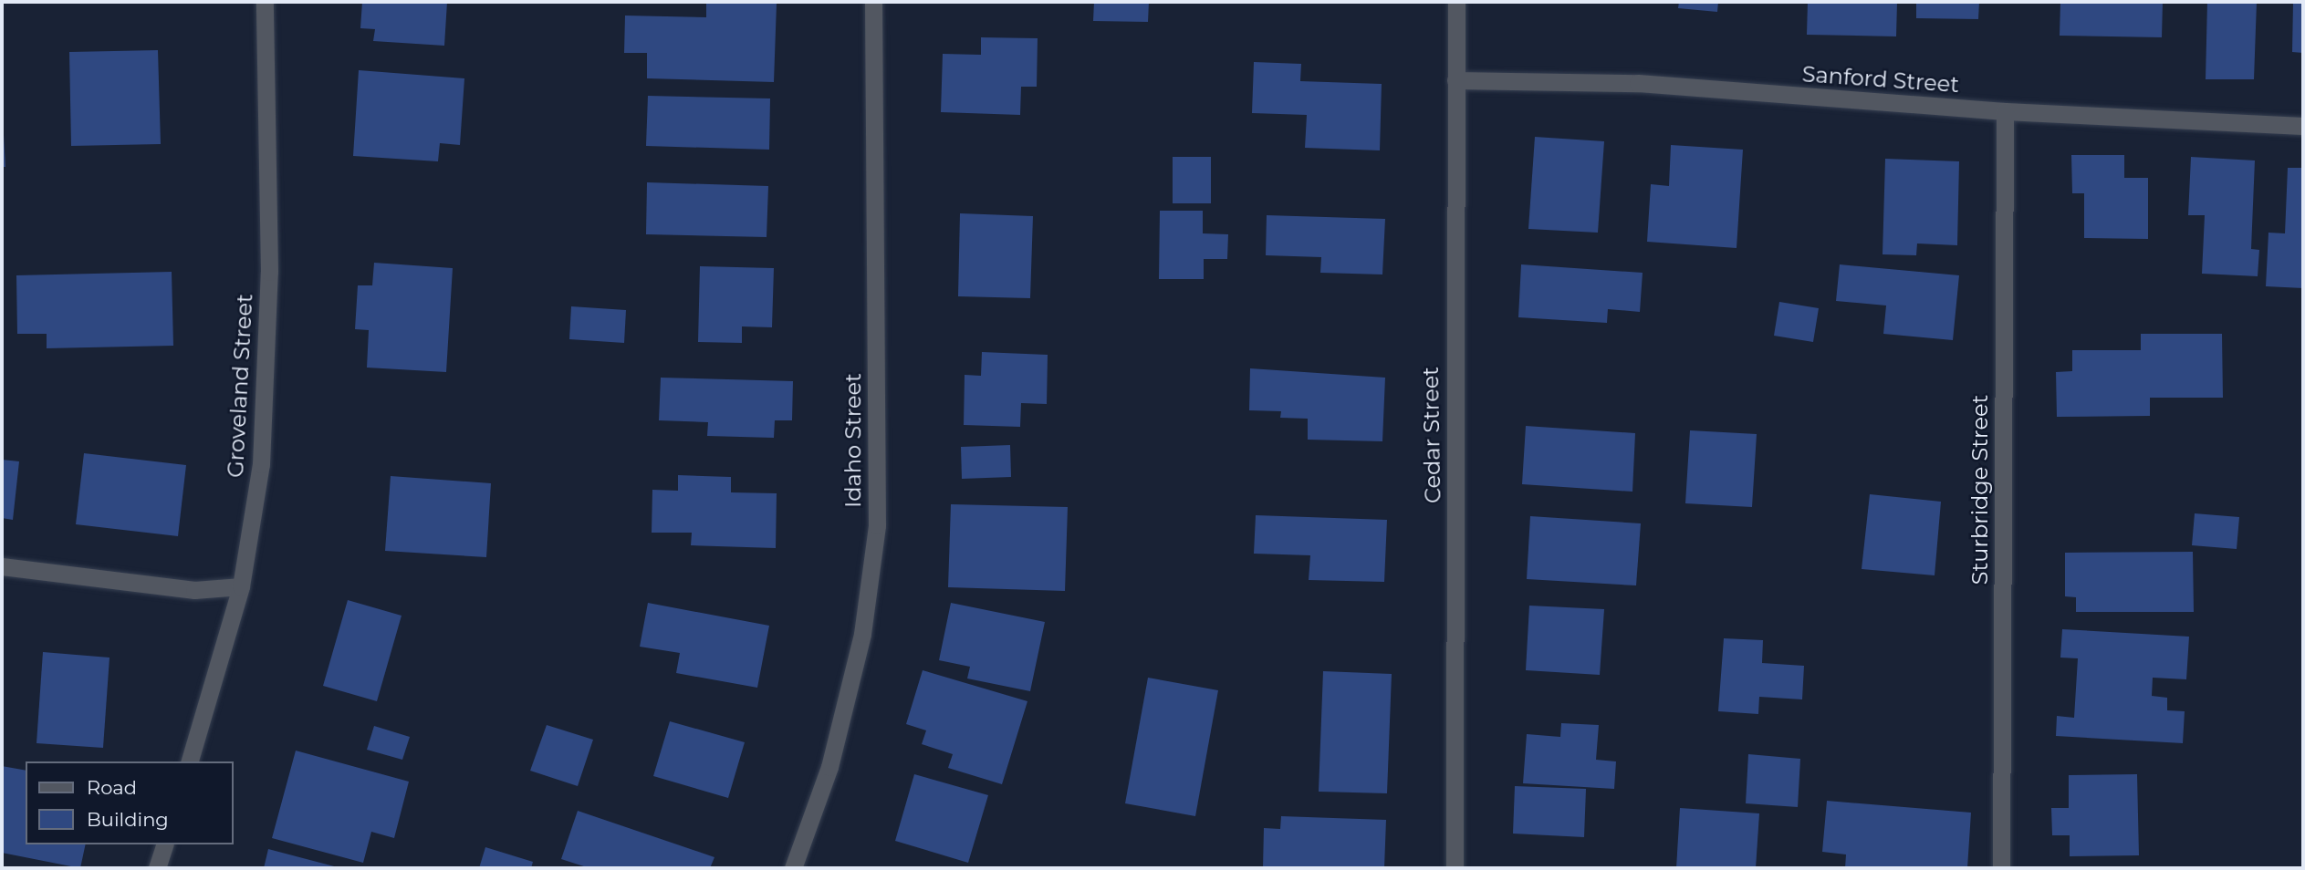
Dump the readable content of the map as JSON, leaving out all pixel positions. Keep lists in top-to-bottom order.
{
  "streets": {
    "street": [
      "Sanford Street",
      "Groveland Street",
      "Cedar Street",
      "Idaho Street",
      "Sturbridge Street"
    ]
  },
  "crossings": [
    ["Sanford Street", "Cedar Street"],
    ["Sanford Street", "Sturbridge Street"]
  ],
  "legend": ["Road", "Building"]
}
